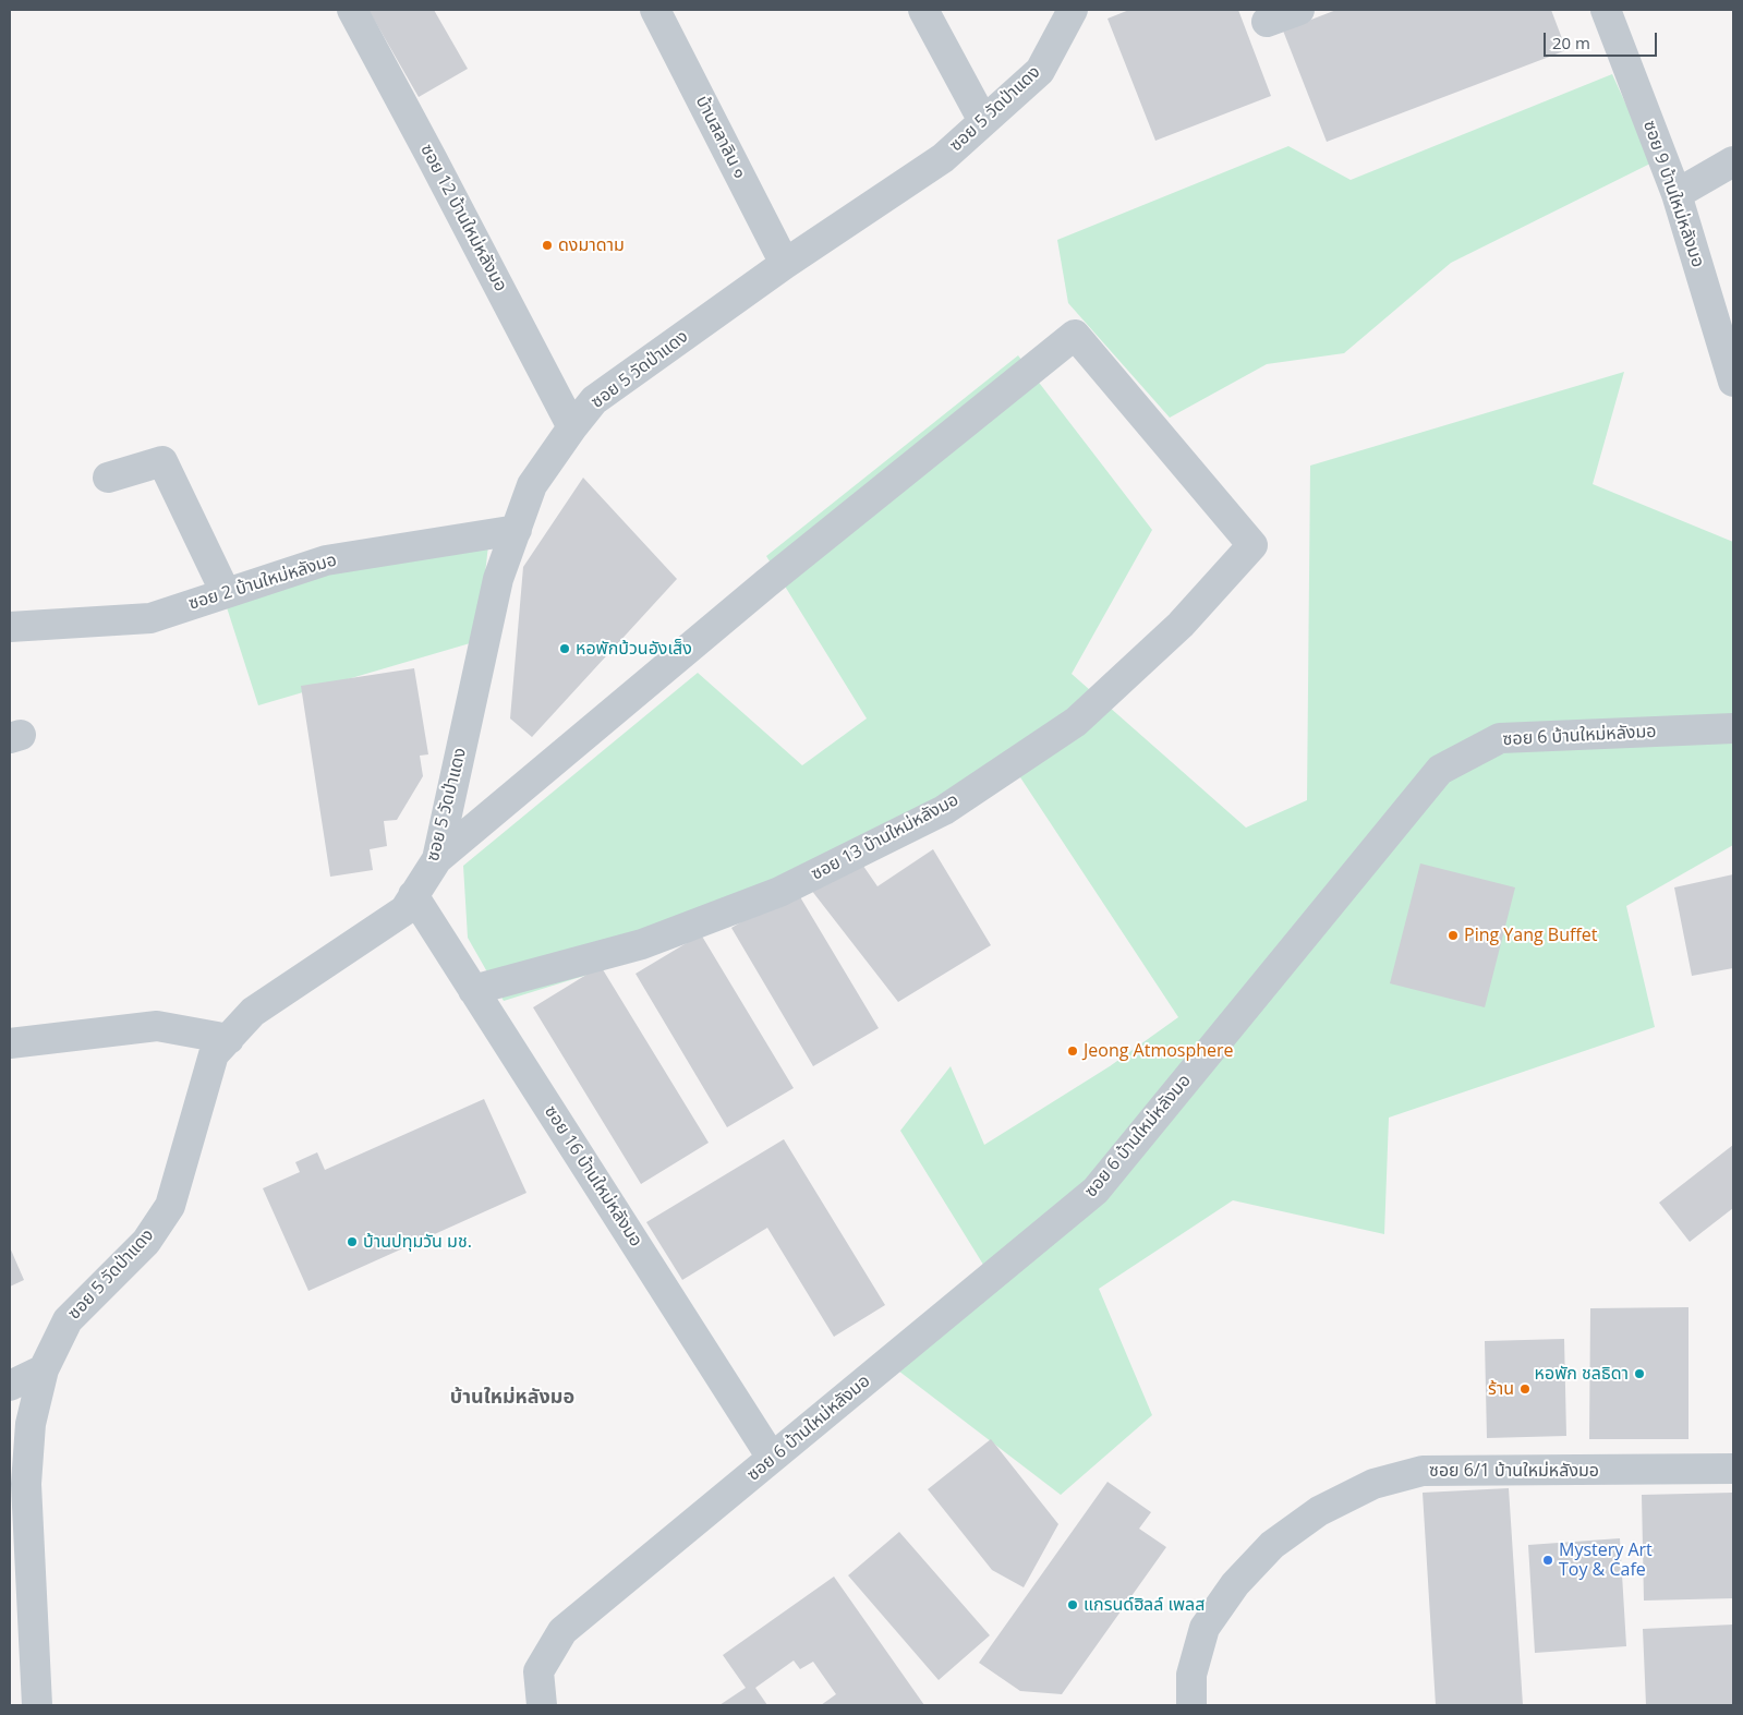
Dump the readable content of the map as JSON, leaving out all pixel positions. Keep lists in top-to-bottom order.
{
  "streets": {
    "street": [
      "ซอย 5 วัดป่าแดง",
      "บ้านสลาลิน ๑",
      "ซอย 9 บ้านใหม่หลังมอ",
      "ซอย 12 บ้านใหม่หลังมอ",
      "ซอย 2 บ้านใหม่หลังมอ",
      "ซอย 6 บ้านใหม่หลังมอ",
      "ซอย 13 บ้านใหม่หลังมอ",
      "ซอย 16 บ้านใหม่หลังมอ",
      "ซอย 6/1 บ้านใหม่หลังมอ"
    ]
  },
  "crossings": [
    ["ซอย 5 วัดป่าแดง", "บ้านสลาลิน ๑"],
    ["ซอย 5 วัดป่าแดง", "ซอย 12 บ้านใหม่หลังมอ"],
    ["ซอย 5 วัดป่าแดง", "ซอย 2 บ้านใหม่หลังมอ"],
    ["ซอย 5 วัดป่าแดง", "ซอย 13 บ้านใหม่หลังมอ"],
    ["ซอย 5 วัดป่าแดง", "ซอย 16 บ้านใหม่หลังมอ"],
    ["ซอย 6 บ้านใหม่หลังมอ", "ซอย 16 บ้านใหม่หลังมอ"],
    ["ซอย 13 บ้านใหม่หลังมอ", "ซอย 16 บ้านใหม่หลังมอ"]
  ],
  "districts": ["บ้านใหม่หลังมอ"],
  "places": [
    "ดงมาดาม",
    "หอพักบ้วนอังเส็ง",
    "Ping Yang Buffet",
    "Jeong Atmosphere",
    "บ้านปทุมวัน มช.",
    "หอพัก ชลธิดา",
    "ร้าน",
    "Mystery Art Toy & Cafe",
    "แกรนด์ฮิลล์ เพลส"
  ],
  "scale_bar": "20 m"
}
